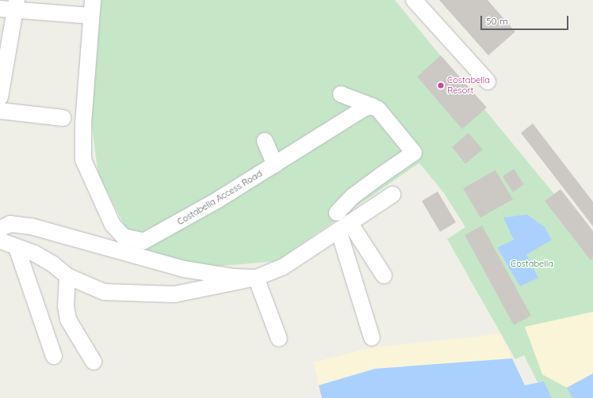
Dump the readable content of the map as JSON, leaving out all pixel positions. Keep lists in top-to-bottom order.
{
  "streets": {
    "street": ["Costabella Access Road"]
  },
  "parks": ["Costabella"],
  "places": ["Costabella Resort"],
  "scale_bar": "50 m"
}
